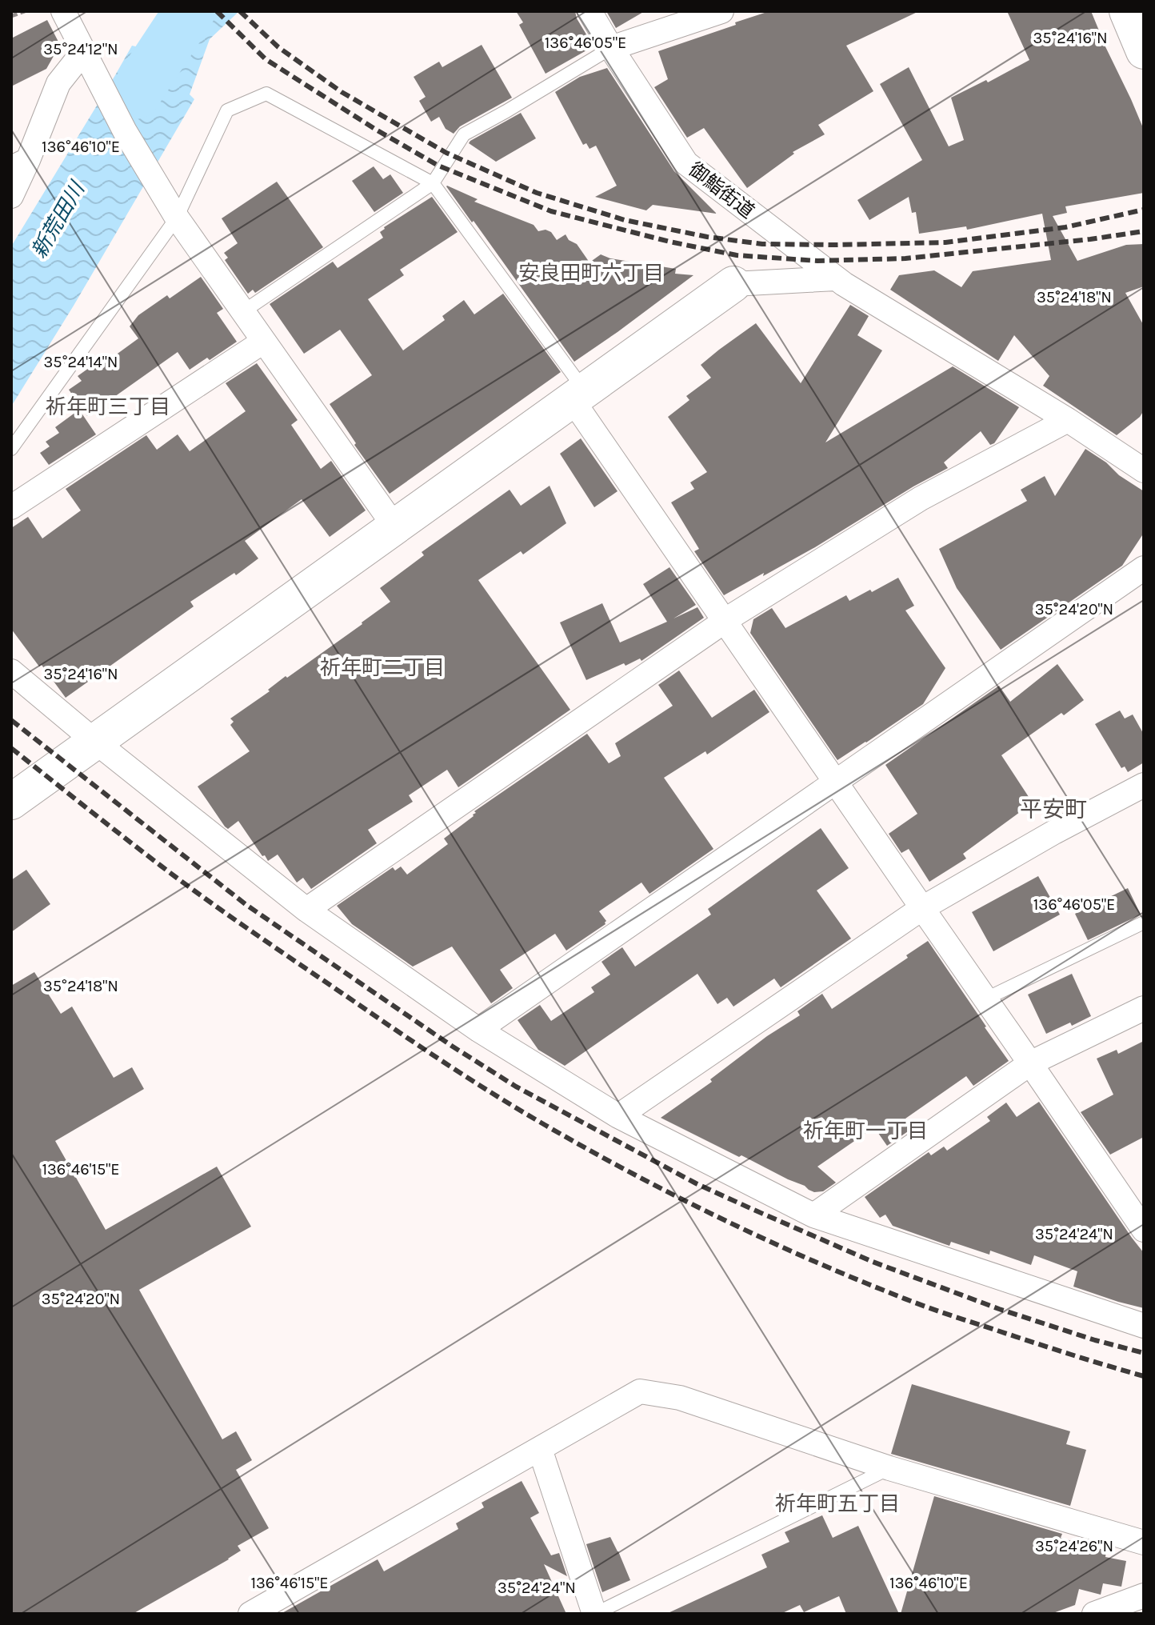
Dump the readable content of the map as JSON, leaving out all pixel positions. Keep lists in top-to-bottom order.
{
  "streets": {
    "street": ["御鮨街道"]
  },
  "districts": [
    "安良田町六丁目",
    "祈年町三丁目",
    "祈年町二丁目",
    "平安町",
    "祈年町一丁目",
    "祈年町五丁目"
  ],
  "water": ["新荒田川"],
  "coordinates": [
    "35°24'16\"N",
    "136°46'05\"E",
    "35°24'12\"N",
    "136°46'10\"E",
    "35°24'18\"N",
    "35°24'14\"N",
    "35°24'20\"N",
    "136°46'15\"E",
    "35°24'24\"N",
    "35°24'26\"N"
  ]
}
